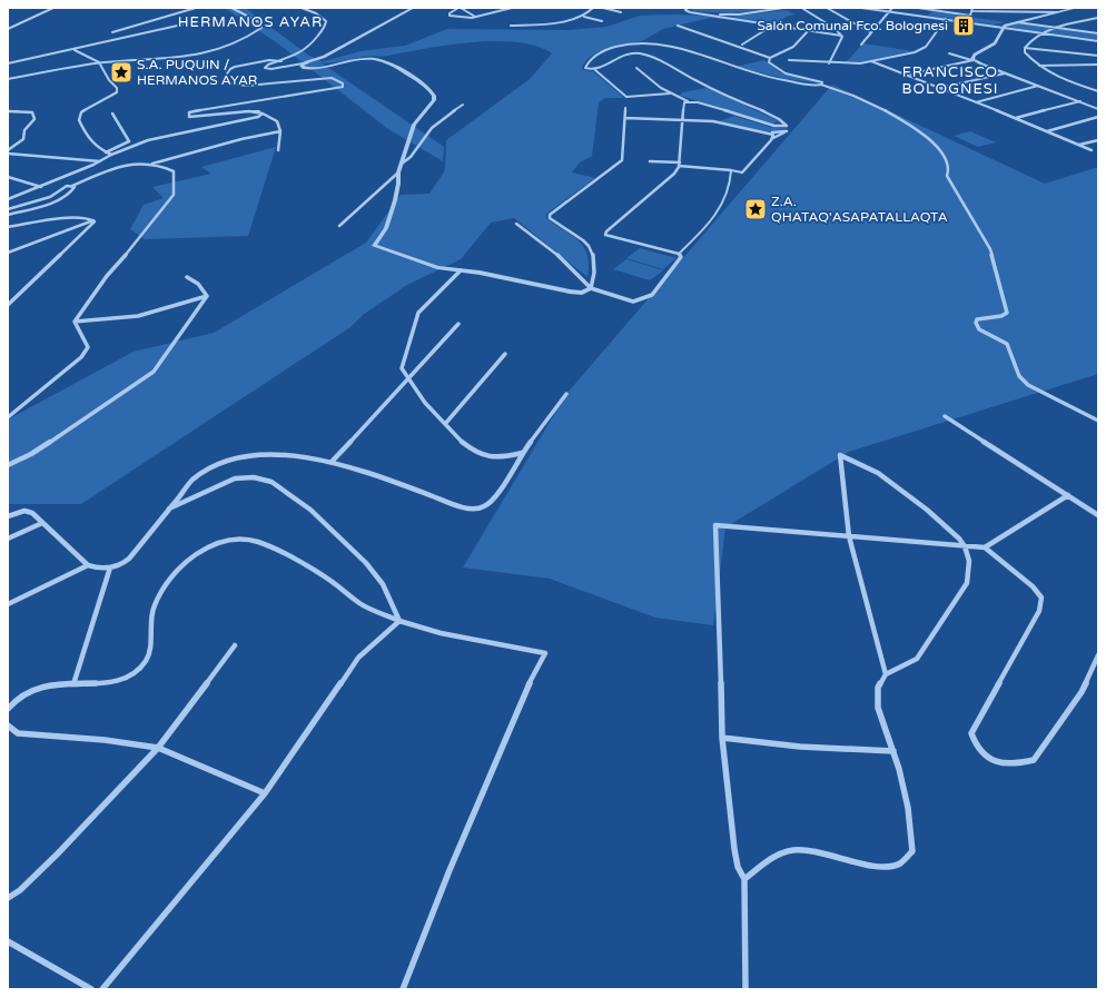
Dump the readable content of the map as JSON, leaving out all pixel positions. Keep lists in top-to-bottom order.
{
  "districts": ["HERMANOS AYAR", "FRANCISCO BOLOGNESI"],
  "places": {
    "building": ["Salón Comunal Fco. Bolognesi"],
    "place": ["S.A. PUQUIN / HERMANOS AYAR", "Z.A. QHATAQ'ASAPATALLAQTA"]
  }
}
